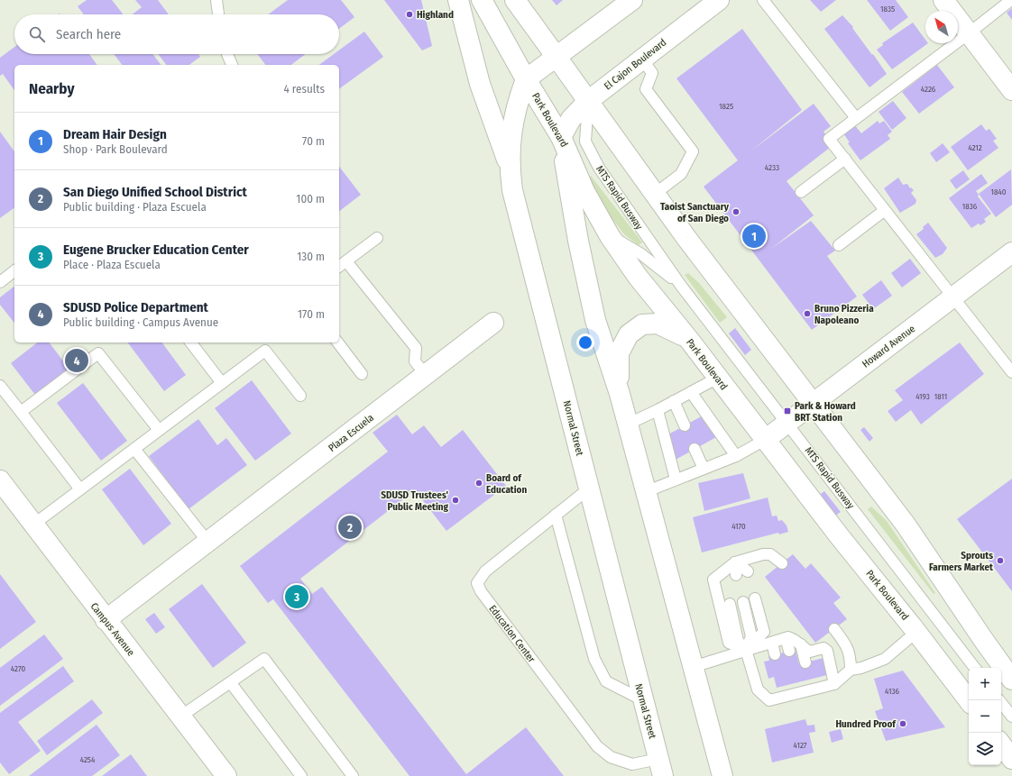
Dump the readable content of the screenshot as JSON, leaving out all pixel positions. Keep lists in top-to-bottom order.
{
  "streets": {
    "main road": [
      "El Cajon Boulevard",
      "Park Boulevard",
      "Howard Avenue",
      "Normal Street",
      "Plaza Escuela",
      "Campus Avenue"
    ],
    "lane": ["MTS Rapid Busway", "Education Center"]
  },
  "crossings": [
    ["El Cajon Boulevard", "Park Boulevard"],
    ["El Cajon Boulevard", "MTS Rapid Busway"],
    ["Park Boulevard", "MTS Rapid Busway"],
    ["Park Boulevard", "Howard Avenue"],
    ["Park Boulevard", "Normal Street"],
    ["MTS Rapid Busway", "Howard Avenue"],
    ["Normal Street", "Education Center"],
    ["Plaza Escuela", "Campus Avenue"]
  ],
  "places": {
    "other": [
      "Highland",
      "Taoist Sanctuary of San Diego",
      "Bruno Pizzeria Napoleano",
      "Board of Education",
      "SDUSD Trustees' Public Meeting",
      "Sprouts Farmers Market",
      "Hundred Proof"
    ],
    "transit": ["Park & Howard BRT Station"]
  },
  "house_numbers": [
    "1835",
    "4226",
    "1825",
    "4212",
    "4233",
    "1840",
    "1836",
    "4193",
    "1811",
    "4170",
    "4270",
    "4136",
    "4127",
    "4254"
  ],
  "north": "top left",
  "page": {
    "search": "Search here",
    "heading": ["Nearby", "4 results"],
    "list": [
      {
        "mark": "1",
        "name": "Dream Hair Design",
        "note": "Shop · Park Boulevard",
        "value": "70 m"
      },
      {
        "mark": "2",
        "name": "San Diego Unified School District",
        "note": "Public building · Plaza Escuela",
        "value": "100 m"
      },
      {
        "mark": "3",
        "name": "Eugene Brucker Education Center",
        "note": "Place · Plaza Escuela",
        "value": "130 m"
      },
      {
        "mark": "4",
        "name": "SDUSD Police Department",
        "note": "Public building · Campus Avenue",
        "value": "170 m"
      }
    ],
    "pins": [
      "1",
      "4",
      "2",
      "3"
    ],
    "map_buttons": ["+", "−"]
  }
}
